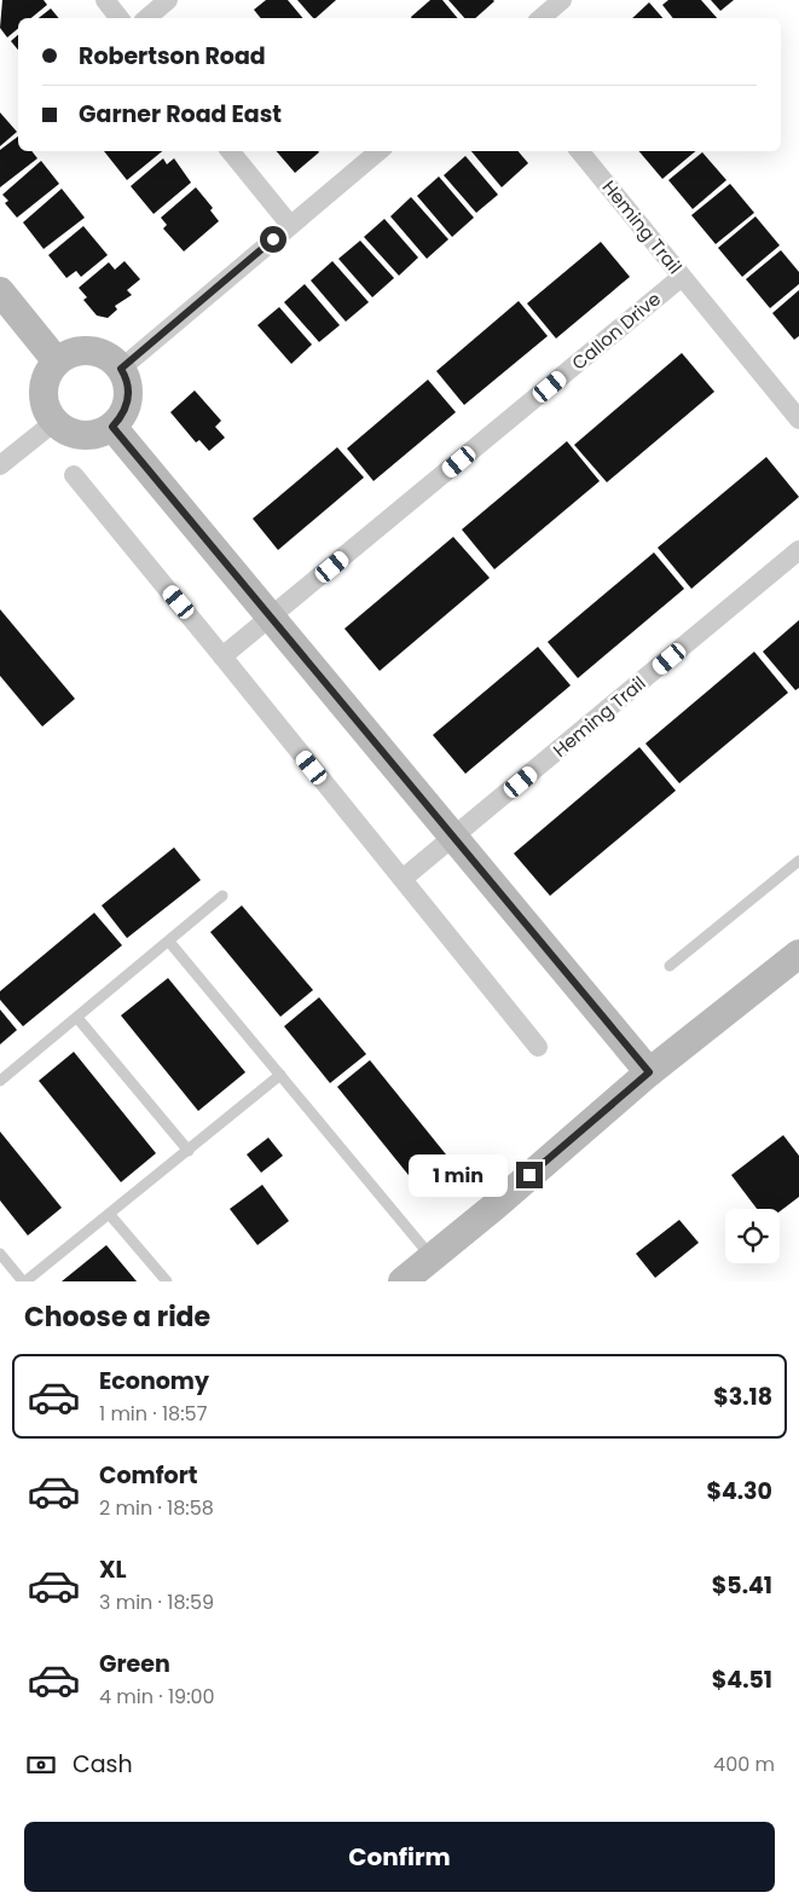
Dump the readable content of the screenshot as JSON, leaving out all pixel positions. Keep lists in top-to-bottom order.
{
  "streets": {
    "street": ["Heming Trail", "Callon Drive"]
  },
  "crossings": [
    ["Heming Trail", "Callon Drive"]
  ],
  "page": {
    "banner": ["Robertson Road", "Garner Road East"],
    "bubble": "1 min",
    "heading": "Choose a ride",
    "list": [
      {
        "name": "Economy",
        "note": "1 min · 18:57",
        "value": "$3.18"
      },
      {
        "name": "Comfort",
        "note": "2 min · 18:58",
        "value": "$4.30"
      },
      {
        "name": "XL",
        "note": "3 min · 18:59",
        "value": "$5.41"
      },
      {
        "name": "Green",
        "note": "4 min · 19:00",
        "value": "$4.51"
      }
    ],
    "pay": ["Cash", "400 m"],
    "buttons": "Confirm"
  }
}
